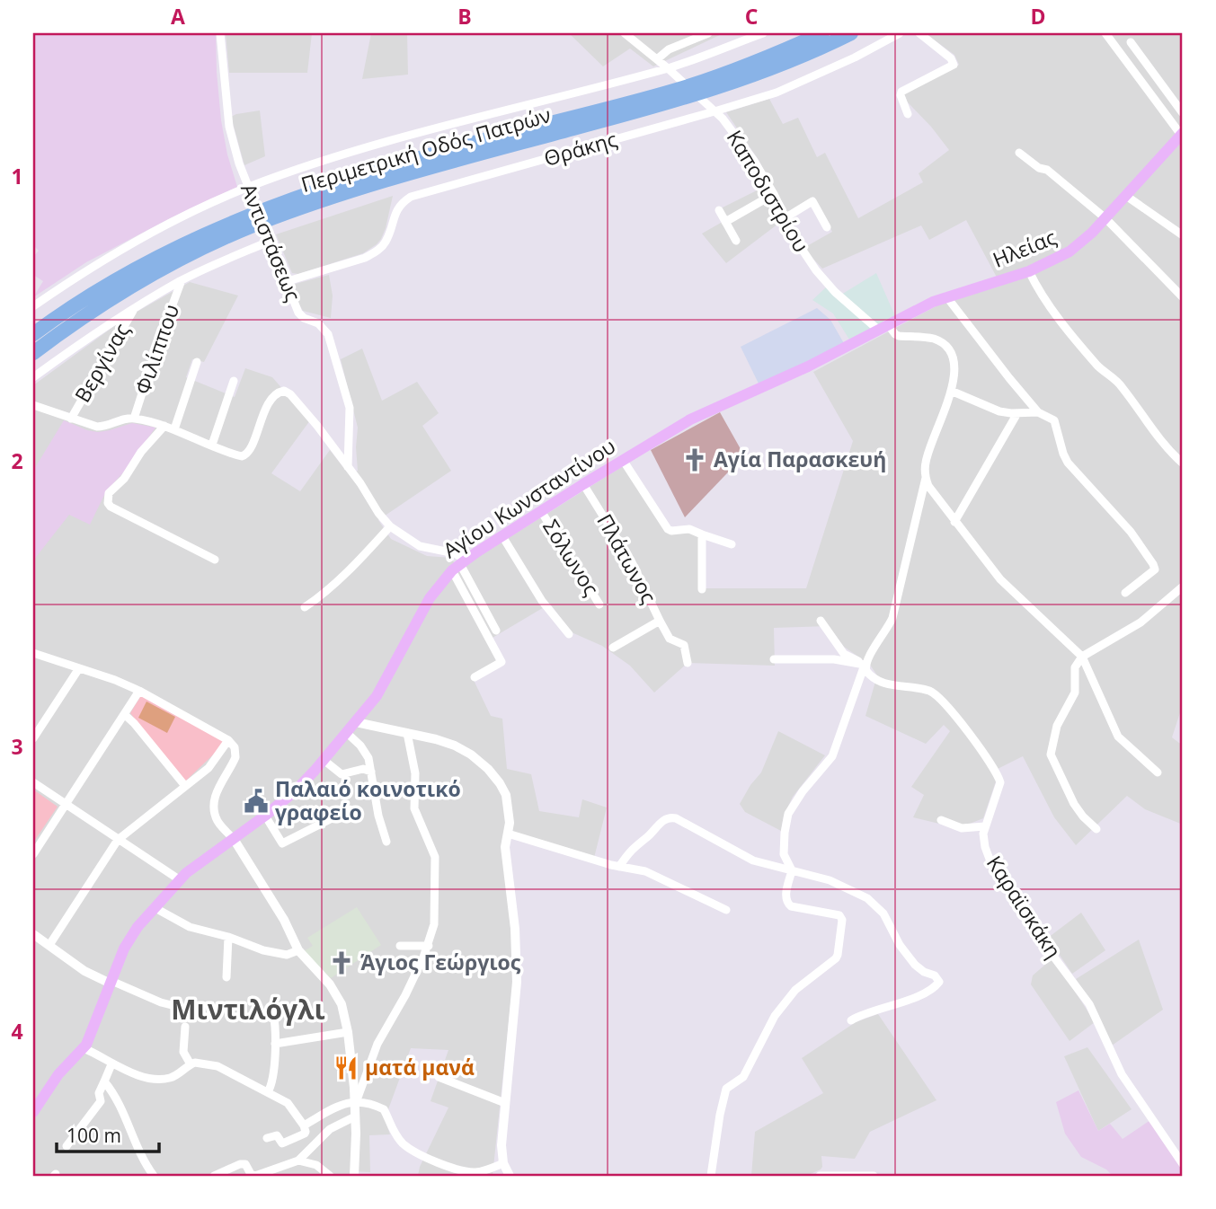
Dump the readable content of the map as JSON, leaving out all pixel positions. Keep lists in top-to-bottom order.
{
  "streets": {
    "highway": ["Περιμετρική Οδός Πατρών"],
    "main road": ["Ηλείας", "Αγίου Κωνσταντίνου"],
    "street": [
      "Θράκης",
      "Καποδιστρίου",
      "Αντιστάσεως",
      "Φιλίππου",
      "Βεργίνας",
      "Σόλωνος",
      "Πλάτωνος",
      "Καραϊσκάκη"
    ]
  },
  "crossings": [
    ["Θράκης", "Καποδιστρίου"],
    ["Θράκης", "Αντιστάσεως"],
    ["Καποδιστρίου", "Ηλείας"],
    ["Καποδιστρίου", "Αγίου Κωνσταντίνου"],
    ["Ηλείας", "Αγίου Κωνσταντίνου"],
    ["Αγίου Κωνσταντίνου", "Σόλωνος"],
    ["Αγίου Κωνσταντίνου", "Πλάτωνος"]
  ],
  "districts": ["Μιντιλόγλι"],
  "places": {
    "church": ["Αγία Παρασκευή", "Άγιος Γεώργιος"],
    "public building": ["Παλαιό κοινοτικό γραφείο"],
    "restaurant": ["ματά μανά"]
  },
  "scale_bar": "100 m",
  "grid": {
    "columns": [
      "A",
      "B",
      "C",
      "D"
    ],
    "rows": [
      "1",
      "2",
      "3",
      "4"
    ]
  }
}
